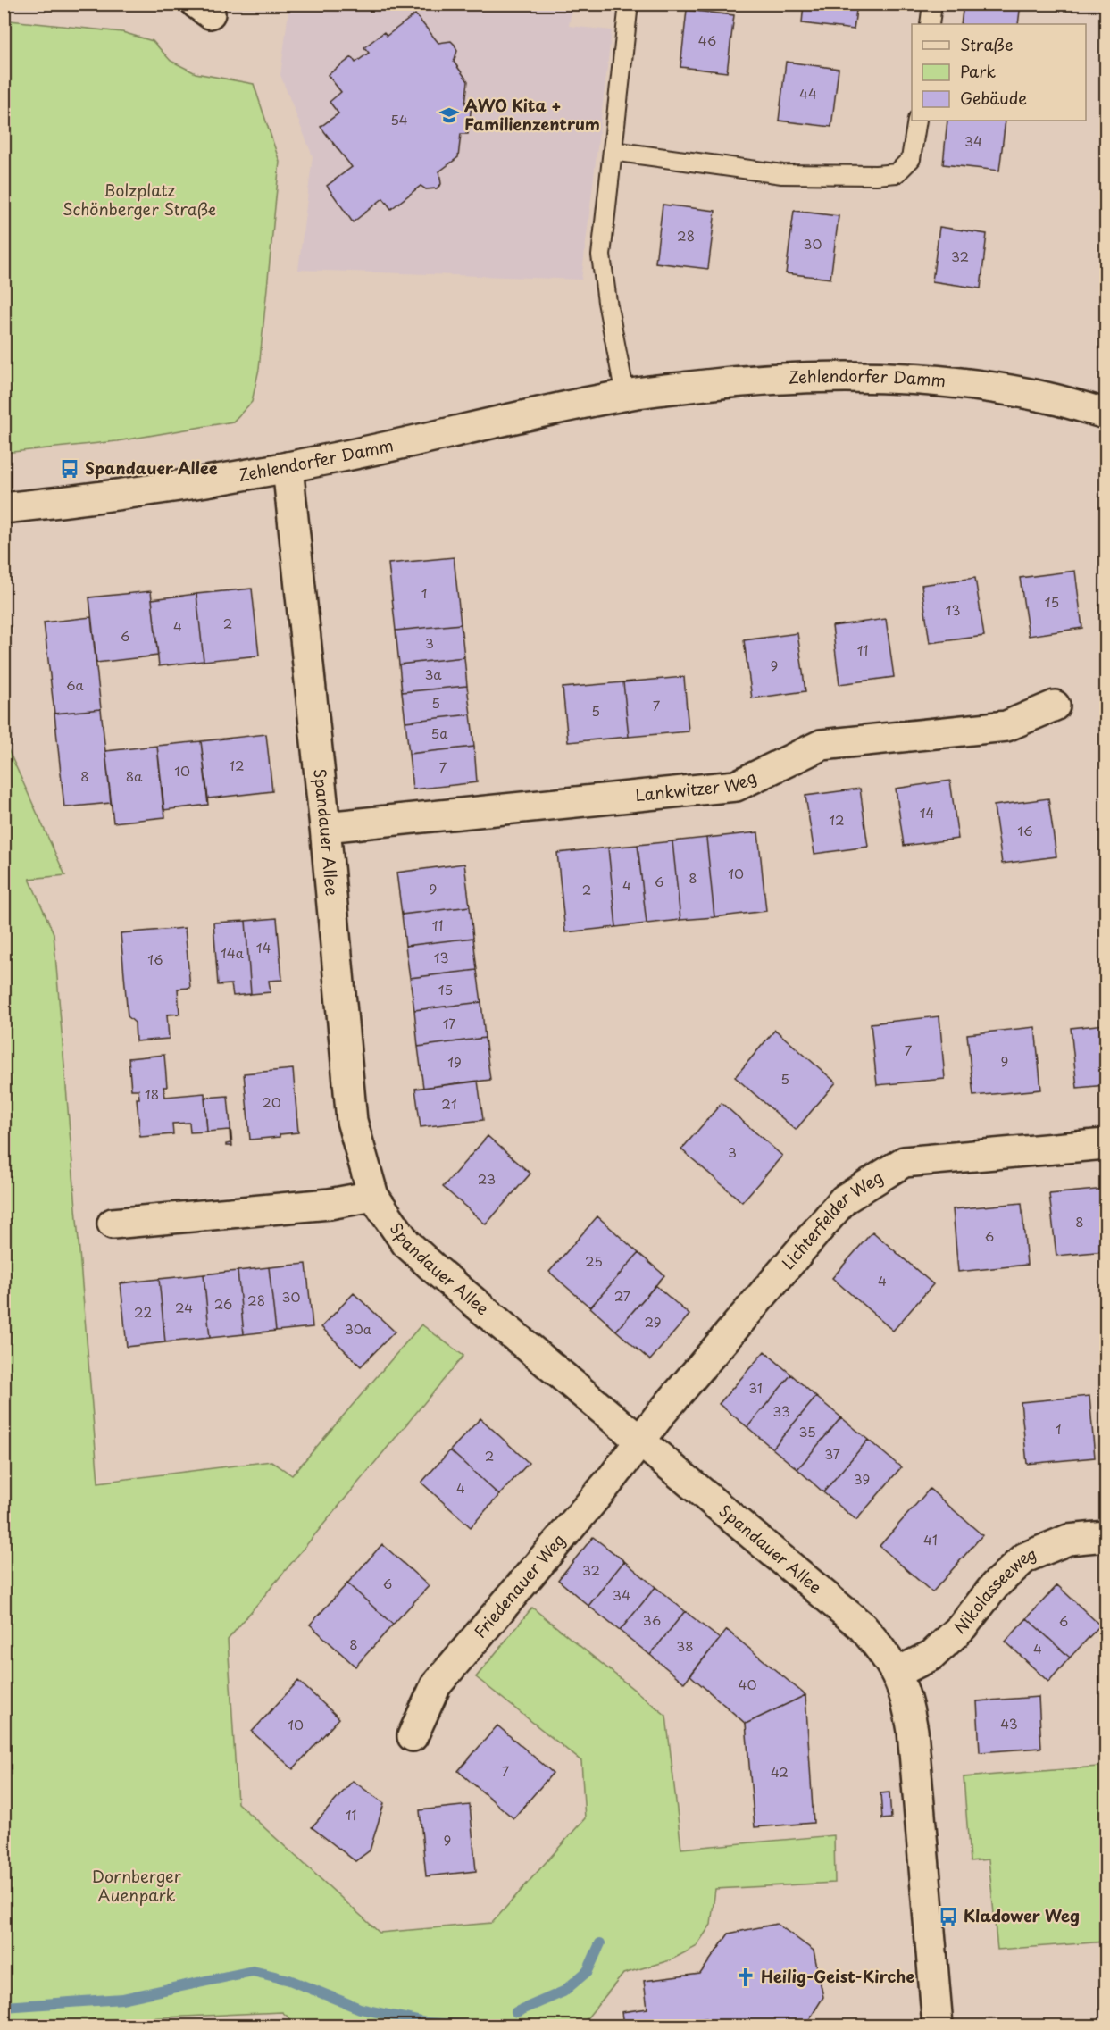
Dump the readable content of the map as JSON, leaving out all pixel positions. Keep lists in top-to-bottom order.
{
  "streets": {
    "street": [
      "Zehlendorfer Damm",
      "Lankwitzer Weg",
      "Spandauer Allee",
      "Lichterfelder Weg",
      "Friedenauer Weg",
      "Nikolasseeweg"
    ]
  },
  "crossings": [
    ["Zehlendorfer Damm", "Spandauer Allee"],
    ["Lankwitzer Weg", "Spandauer Allee"],
    ["Spandauer Allee", "Lichterfelder Weg"],
    ["Spandauer Allee", "Friedenauer Weg"],
    ["Spandauer Allee", "Nikolasseeweg"],
    ["Lichterfelder Weg", "Friedenauer Weg"]
  ],
  "parks": ["Bolzplatz Schönberger Straße", "Dornberger Auenpark"],
  "places": {
    "school or university": ["AWO Kita + Familienzentrum"],
    "bus stop": ["Spandauer Allee", "Kladower Weg"],
    "church": ["Heilig-Geist-Kirche"]
  },
  "house_numbers": [
    "46",
    "44",
    "54",
    "34",
    "28",
    "30",
    "32",
    "1",
    "15",
    "13",
    "2",
    "4",
    "6",
    "3",
    "11",
    "9",
    "3a",
    "6a",
    "5",
    "7",
    "5",
    "5a",
    "12",
    "7",
    "10",
    "8",
    "8a",
    "14",
    "12",
    "16",
    "10",
    "8",
    "6",
    "4",
    "9",
    "2",
    "11",
    "14",
    "14a",
    "13",
    "16",
    "15",
    "17",
    "7",
    "9",
    "19",
    "5",
    "18",
    "20",
    "21",
    "3",
    "23",
    "8",
    "6",
    "25",
    "4",
    "27",
    "30",
    "28",
    "26",
    "24",
    "22",
    "29",
    "30a",
    "31",
    "33",
    "1",
    "35",
    "37",
    "2",
    "39",
    "4",
    "41",
    "32",
    "6",
    "34",
    "36",
    "6",
    "8",
    "38",
    "4",
    "40",
    "43",
    "10",
    "7",
    "42",
    "11",
    "9"
  ],
  "legend": ["Straße", "Park", "Gebäude"]
}
